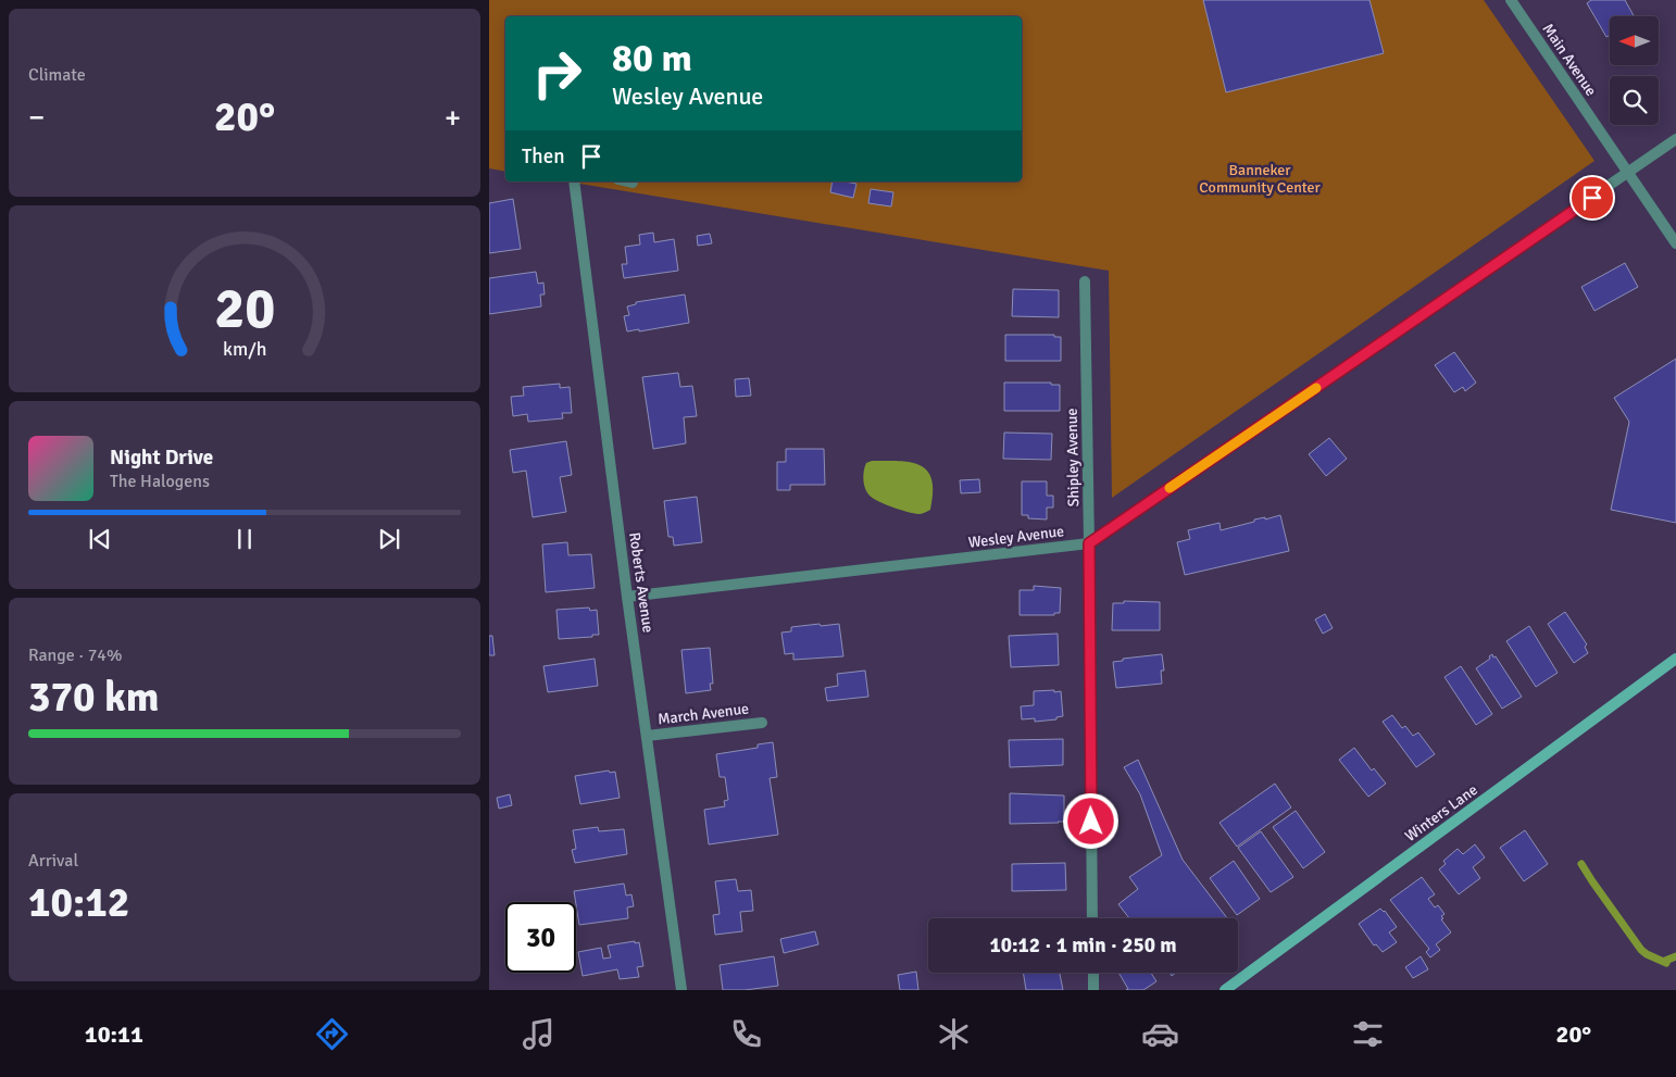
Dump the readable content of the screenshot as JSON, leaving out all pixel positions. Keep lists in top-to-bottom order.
{
  "streets": {
    "street": [
      "Main Avenue",
      "Shipley Avenue",
      "Wesley Avenue",
      "Roberts Avenue",
      "March Avenue",
      "Winters Lane"
    ]
  },
  "crossings": [
    ["Main Avenue", "Wesley Avenue"],
    ["Shipley Avenue", "Wesley Avenue"],
    ["Wesley Avenue", "Roberts Avenue"],
    ["Roberts Avenue", "March Avenue"]
  ],
  "parks": ["Banneker Community Center"],
  "north": "left",
  "page": {
    "tile": [
      "Climate",
      ["Range · 74%", "370 km"],
      ["Arrival", "10:12"]
    ],
    "turn": ["80 m", "Wesley Avenue"],
    "heat": ["−", "20°", "+"],
    "then": "Then",
    "song": ["Night Drive", "The Halogens"],
    "limit": "30",
    "trip": "10:12 · 1 min · 250 m",
    "tabs": ["10:11", "20°"],
    "gauge": ["20", "km/h"]
  }
}
